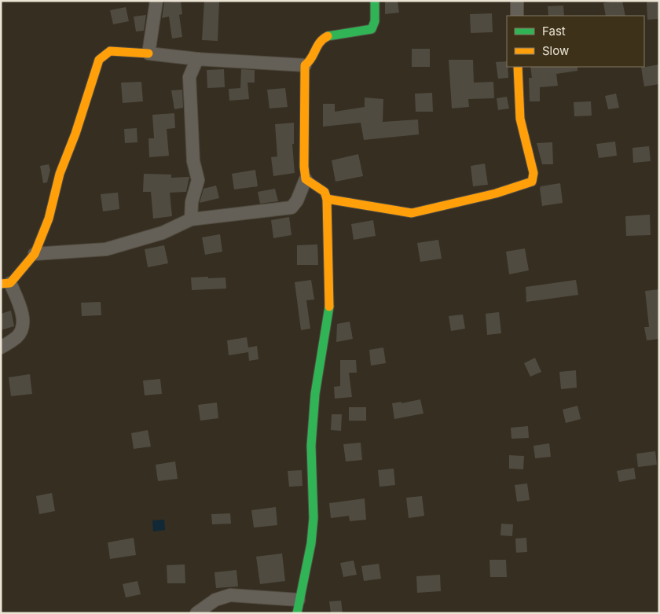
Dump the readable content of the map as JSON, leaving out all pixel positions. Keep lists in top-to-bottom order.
{
  "legend": ["Fast", "Slow"]
}
